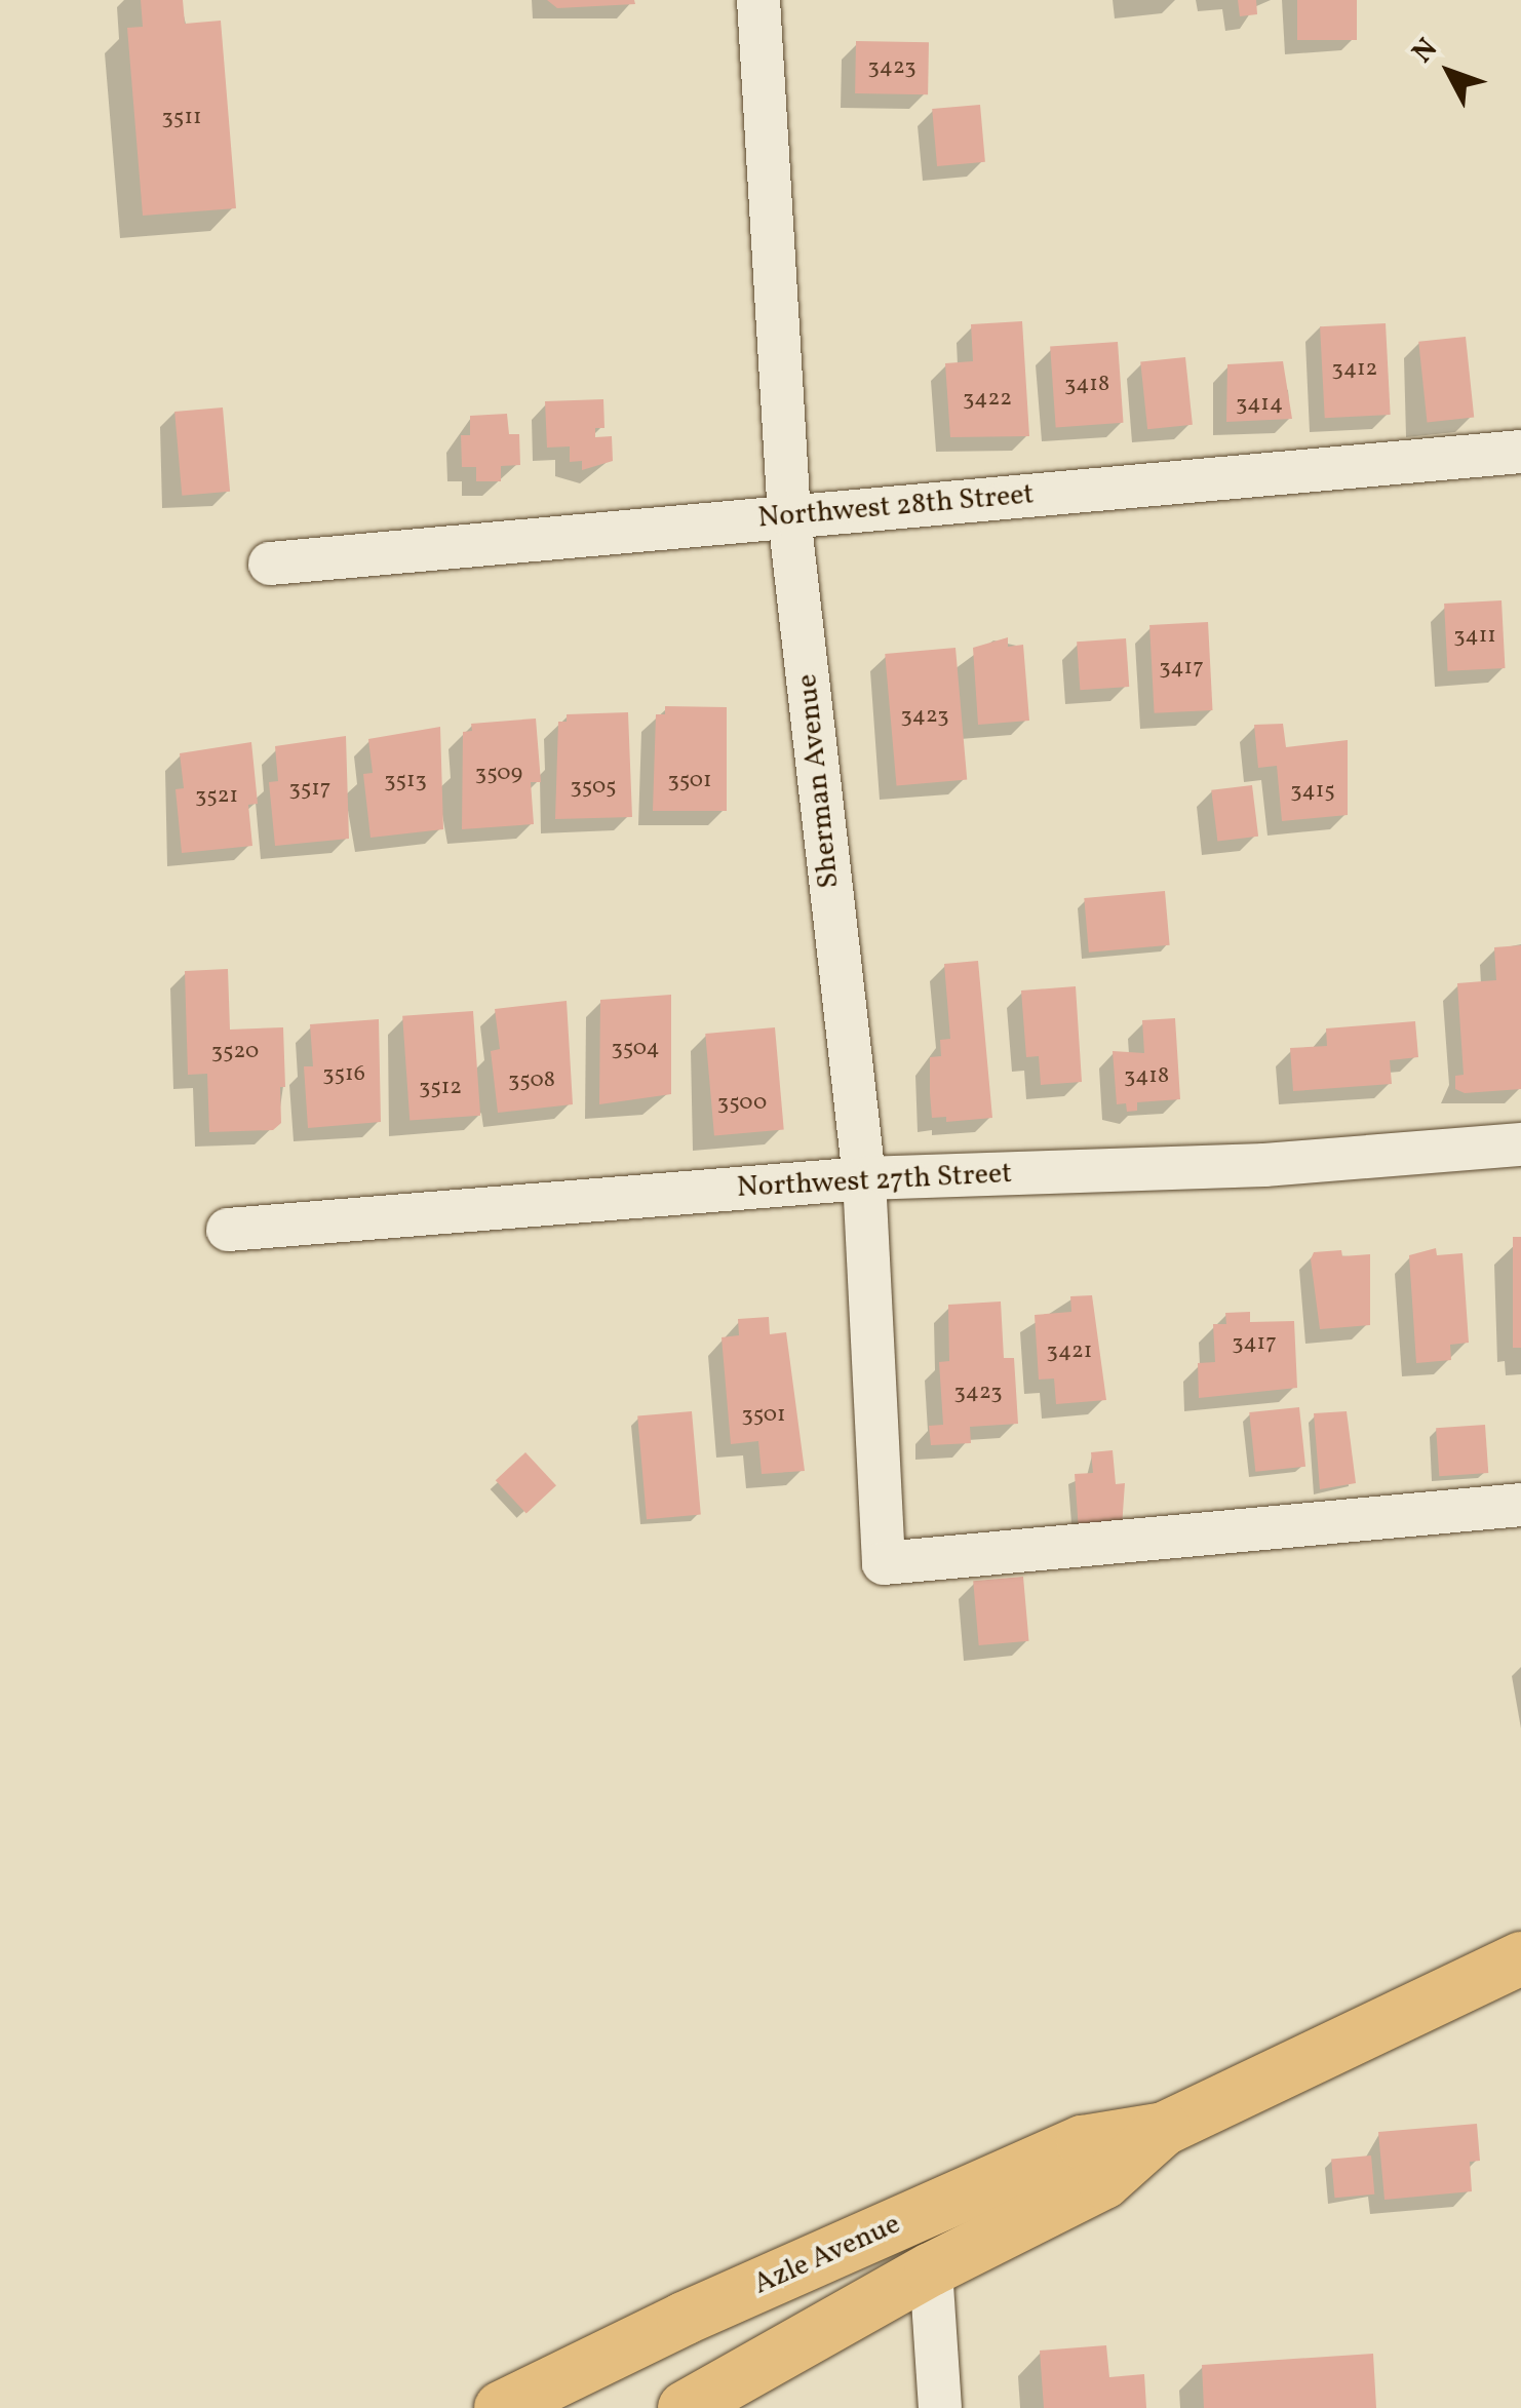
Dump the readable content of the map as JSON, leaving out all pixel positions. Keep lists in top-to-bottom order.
{
  "streets": {
    "main road": ["Azle Avenue"],
    "street": ["Northwest 28th Street", "Sherman Avenue", "Northwest 27th Street"]
  },
  "crossings": [
    ["Northwest 28th Street", "Sherman Avenue"],
    ["Sherman Avenue", "Northwest 27th Street"]
  ],
  "house_numbers": [
    "3423",
    "3511",
    "3412",
    "3418",
    "3422",
    "3414",
    "3411",
    "3417",
    "3423",
    "3509",
    "3513",
    "3501",
    "3505",
    "3517",
    "3415",
    "3521",
    "3504",
    "3520",
    "3516",
    "3418",
    "3508",
    "3512",
    "3500",
    "3417",
    "3421",
    "3423",
    "3501"
  ],
  "north": "top left"
}
